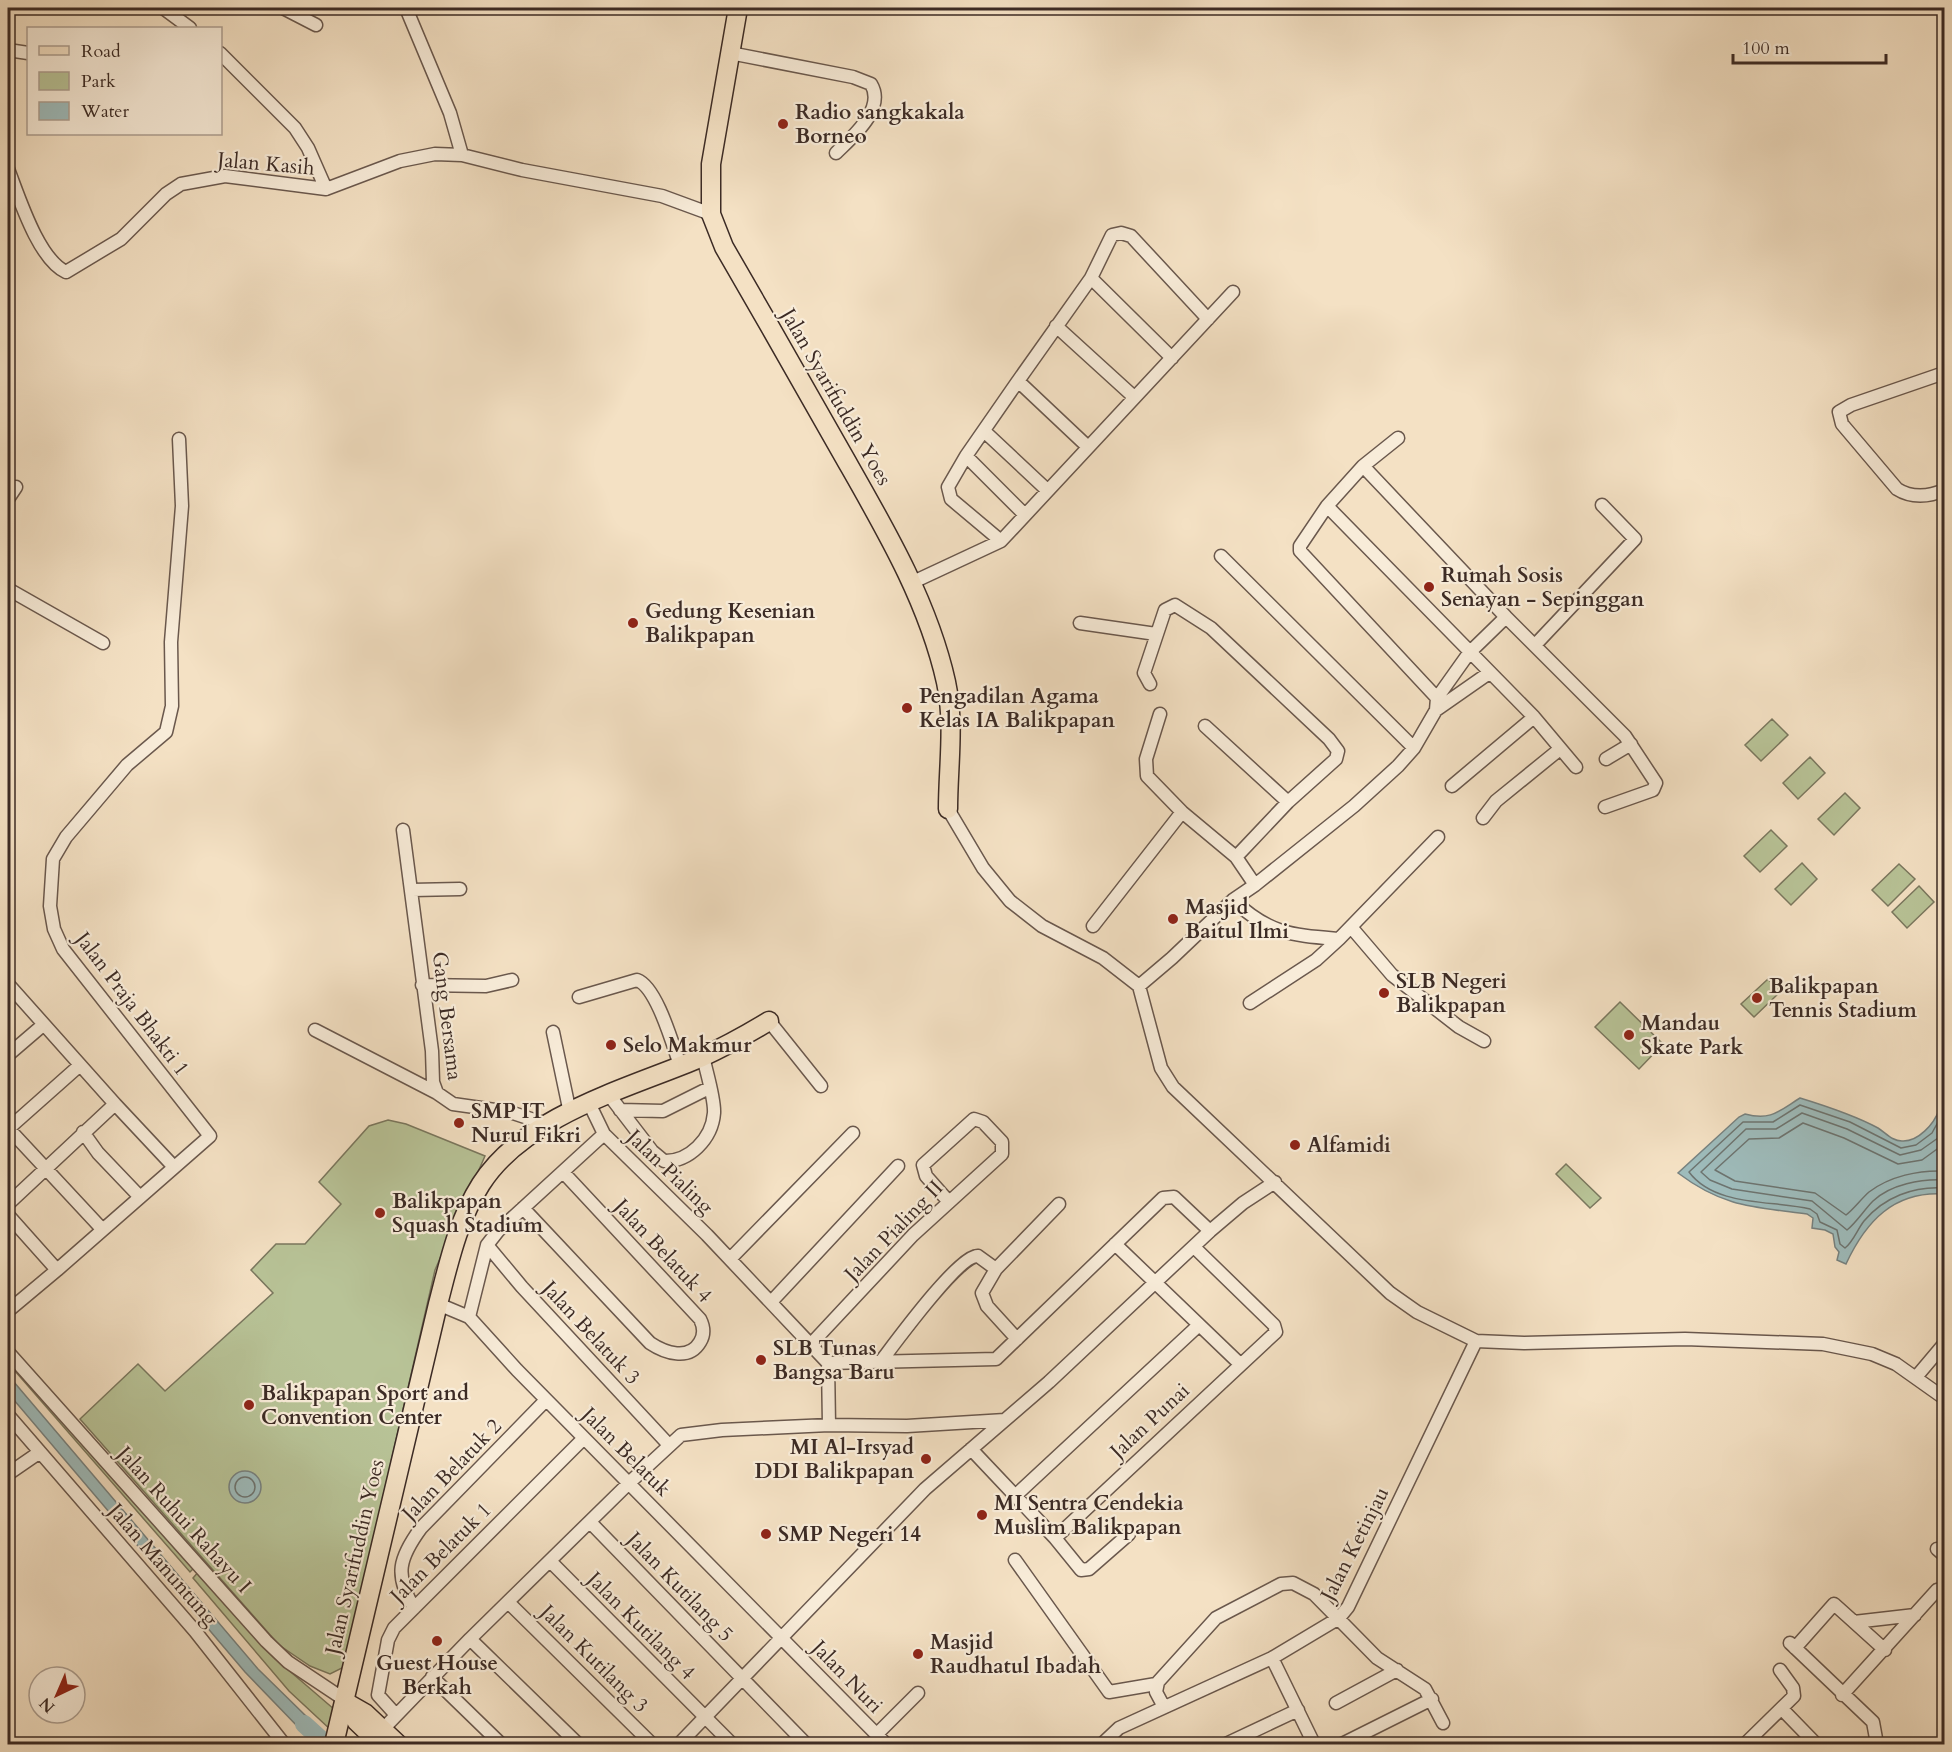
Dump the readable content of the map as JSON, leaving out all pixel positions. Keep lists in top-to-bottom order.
{
  "streets": {
    "highway": ["Jalan Syarifuddin Yoes"],
    "street": [
      "Jalan Kasih",
      "Jalan Praja Bhakti 1",
      "Gang Bersama",
      "Jalan Pialing",
      "Jalan Pialing II",
      "Jalan Belatuk 4",
      "Jalan Belatuk 3",
      "Jalan Punai",
      "Jalan Belatuk",
      "Jalan Belatuk 2",
      "Jalan Ruhui Rahayu I",
      "Jalan Ketinjau",
      "Jalan Belatuk 1",
      "Jalan Manuntung",
      "Jalan Kutilang 5",
      "Jalan Kutilang 4",
      "Jalan Kutilang 3",
      "Jalan Nuri"
    ]
  },
  "crossings": [
    ["Jalan Kasih", "Jalan Syarifuddin Yoes"],
    ["Jalan Syarifuddin Yoes", "Gang Bersama"],
    ["Jalan Syarifuddin Yoes", "Jalan Belatuk"],
    ["Jalan Syarifuddin Yoes", "Jalan Ruhui Rahayu I"],
    ["Jalan Pialing", "Jalan Pialing II"],
    ["Jalan Pialing", "Jalan Belatuk 4"],
    ["Jalan Pialing", "Jalan Belatuk 3"],
    ["Jalan Belatuk", "Jalan Belatuk 2"],
    ["Jalan Belatuk", "Jalan Belatuk 1"],
    ["Jalan Belatuk", "Jalan Nuri"],
    ["Jalan Belatuk 2", "Jalan Belatuk 1"]
  ],
  "places": [
    "Radio sangkakala Borneo",
    "Rumah Sosis Senayan - Sepinggan",
    "Gedung Kesenian Balikpapan",
    "Pengadilan Agama Kelas IA Balikpapan",
    "Masjid Baitul Ilmi",
    "SLB Negeri Balikpapan",
    "Balikpapan Tennis Stadium",
    "Mandau Skate Park",
    "Selo Makmur",
    "SMP IT Nurul Fikri",
    "Alfamidi",
    "Balikpapan Squash Stadium",
    "SLB Tunas Bangsa Baru",
    "Balikpapan Sport and Convention Center",
    "MI Al-Irsyad DDI Balikpapan",
    "MI Sentra Cendekia Muslim Balikpapan",
    "SMP Negeri 14",
    "Guest House Berkah",
    "Masjid Raudhatul Ibadah"
  ],
  "legend": ["Road", "Park", "Water"],
  "scale_bar": "100 m",
  "north": "bottom left"
}
